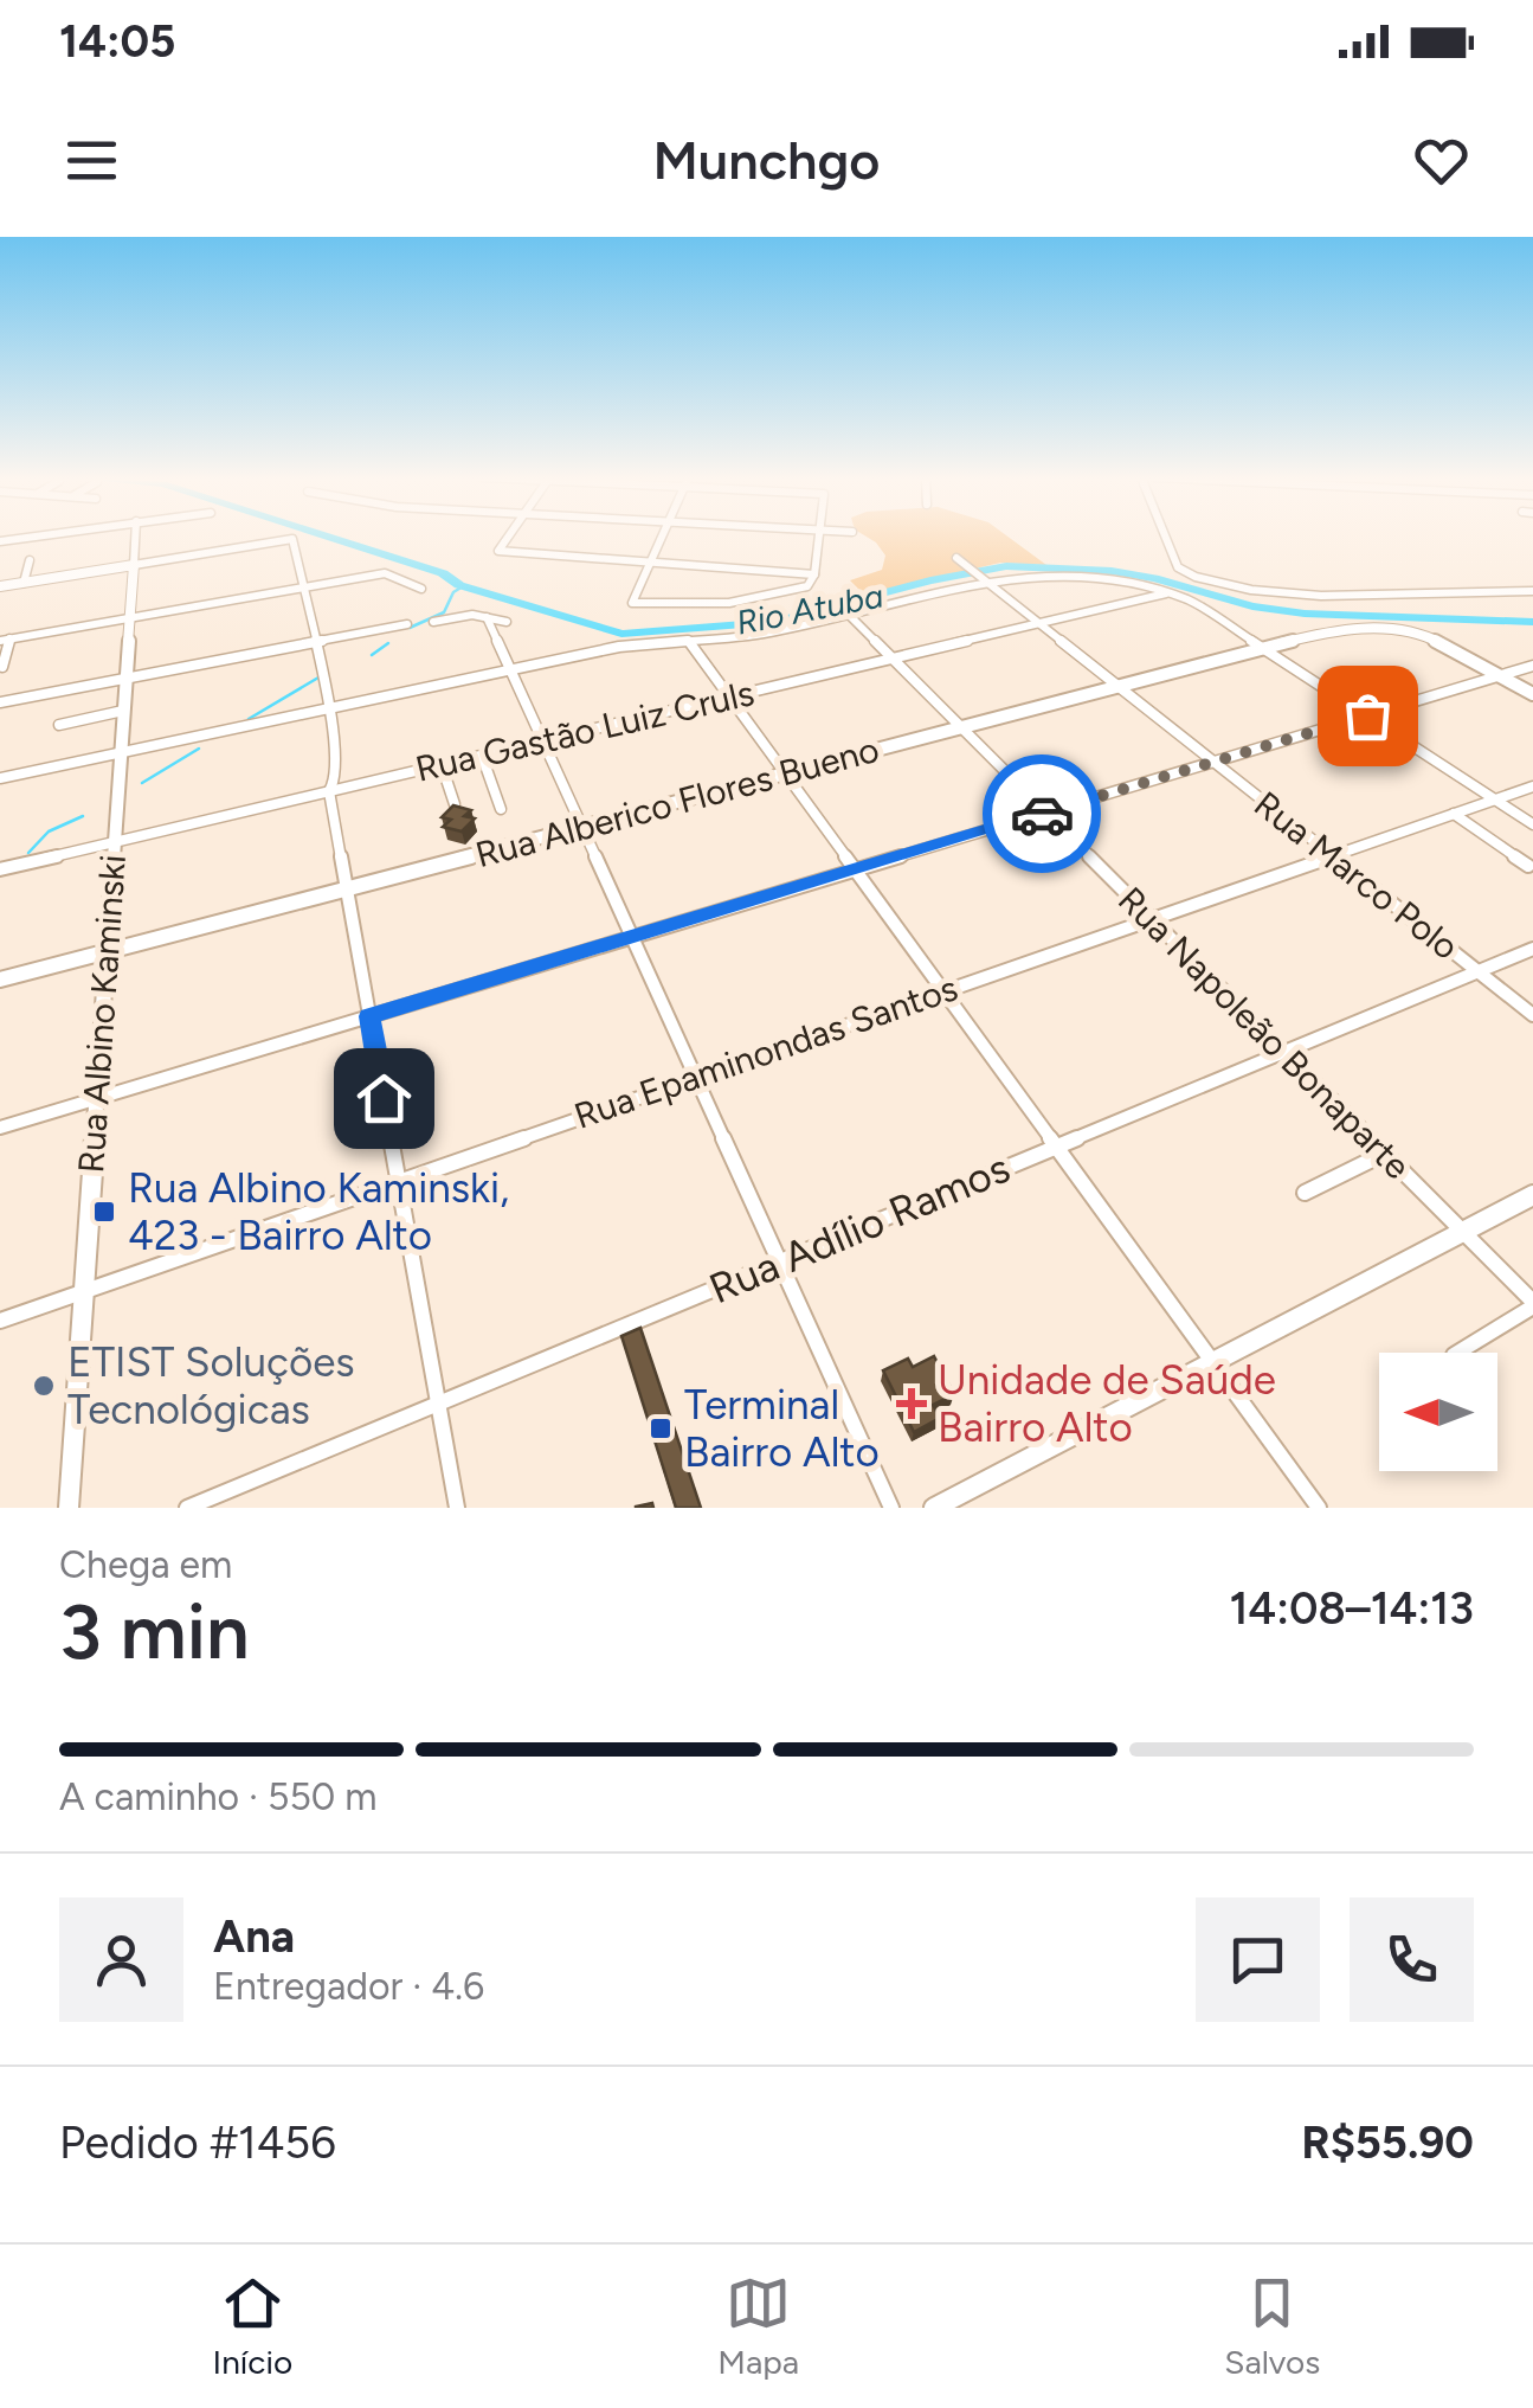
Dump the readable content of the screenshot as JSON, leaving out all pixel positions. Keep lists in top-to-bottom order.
{
  "streets": {
    "street": [
      "Rua Gastão Luiz Cruls",
      "Rua Alberico Flores Bueno",
      "Rua Marco Polo",
      "Rua Albino Kaminski",
      "Rua Napoleão Bonaparte",
      "Rua Epaminondas Santos",
      "Rua Adílio Ramos"
    ]
  },
  "crossings": [
    ["Rua Gastão Luiz Cruls", "Rua Marco Polo"],
    ["Rua Gastão Luiz Cruls", "Rua Albino Kaminski"],
    ["Rua Gastão Luiz Cruls", "Rua Napoleão Bonaparte"],
    ["Rua Alberico Flores Bueno", "Rua Marco Polo"],
    ["Rua Alberico Flores Bueno", "Rua Albino Kaminski"],
    ["Rua Alberico Flores Bueno", "Rua Napoleão Bonaparte"],
    ["Rua Marco Polo", "Rua Epaminondas Santos"],
    ["Rua Marco Polo", "Rua Adílio Ramos"],
    ["Rua Albino Kaminski", "Rua Epaminondas Santos"],
    ["Rua Napoleão Bonaparte", "Rua Epaminondas Santos"],
    ["Rua Napoleão Bonaparte", "Rua Adílio Ramos"]
  ],
  "water": ["Rio Atuba"],
  "places": {
    "transit": ["Rua Albino Kaminski, 423 - Bairro Alto", "Terminal Bairro Alto"],
    "other": ["ETIST Soluções Tecnológicas"],
    "health": ["Unidade de Saúde Bairro Alto"]
  },
  "north": "left",
  "page": {
    "status": "14:05",
    "header": "Munchgo",
    "heading": ["3 min", "Chega em", "14:08–14:13"],
    "panel": [
      "Ana",
      "Entregador · 4.6",
      "Pedido #1456",
      "R$55.90"
    ],
    "bar": "A caminho · 550 m",
    "tabs": ["Início", "Mapa", "Salvos"]
  }
}
